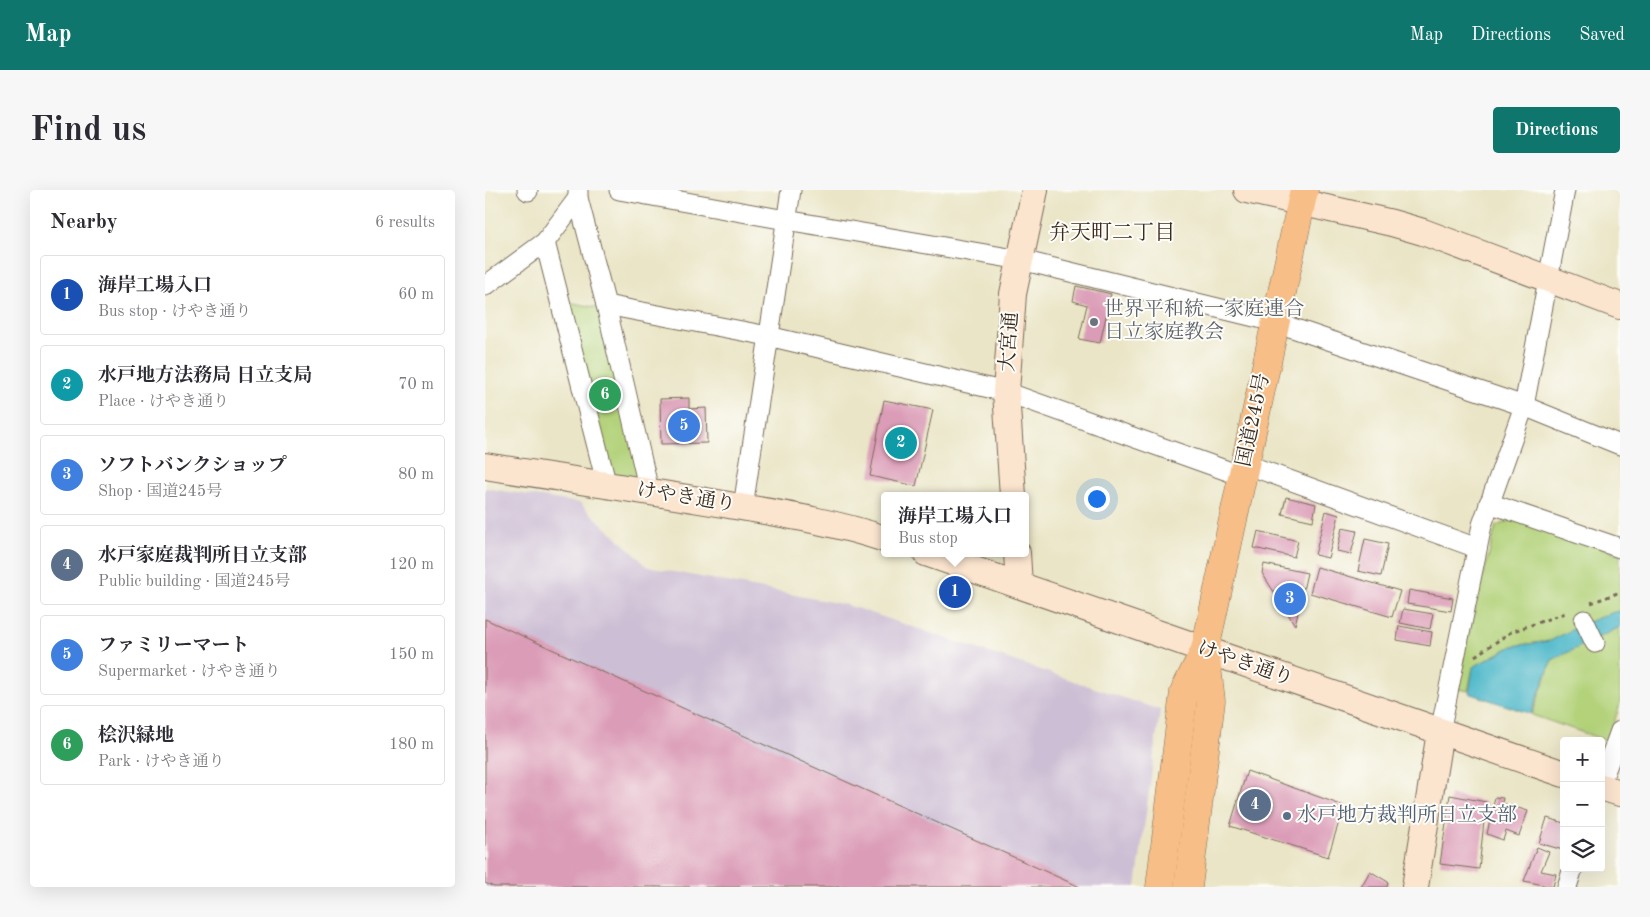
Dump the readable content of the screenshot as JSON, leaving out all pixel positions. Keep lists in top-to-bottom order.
{
  "streets": {
    "highway": ["国道245号"],
    "street": ["大宮通", "けやき通り"]
  },
  "crossings": [
    ["国道245号", "けやき通り"]
  ],
  "districts": ["弁天町二丁目"],
  "places": ["世界平和統一家庭連合 日立家庭教会", "水戸地方裁判所日立支部"],
  "page": {
    "header": "Map",
    "nav": ["Map", "Directions", "Saved"],
    "buttons": "Directions",
    "title": "Find us",
    "heading": ["Nearby", "6 results"],
    "list": [
      {
        "mark": "1",
        "name": "海岸工場入口",
        "note": "Bus stop · けやき通り",
        "value": "60 m"
      },
      {
        "mark": "2",
        "name": "水戸地方法務局 日立支局",
        "note": "Place · けやき通り",
        "value": "70 m"
      },
      {
        "mark": "3",
        "name": "ソフトバンクショップ",
        "note": "Shop · 国道245号",
        "value": "80 m"
      },
      {
        "mark": "4",
        "name": "水戸家庭裁判所日立支部",
        "note": "Public building · 国道245号",
        "value": "120 m"
      },
      {
        "mark": "5",
        "name": "ファミリーマート",
        "note": "Supermarket · けやき通り",
        "value": "150 m"
      },
      {
        "mark": "6",
        "name": "桧沢緑地",
        "note": "Park · けやき通り",
        "value": "180 m"
      }
    ],
    "pins": [
      "6",
      "5",
      "2",
      "1",
      "3",
      "4"
    ],
    "popup": ["海岸工場入口", "Bus stop"],
    "map_buttons": ["+", "−"]
  }
}
